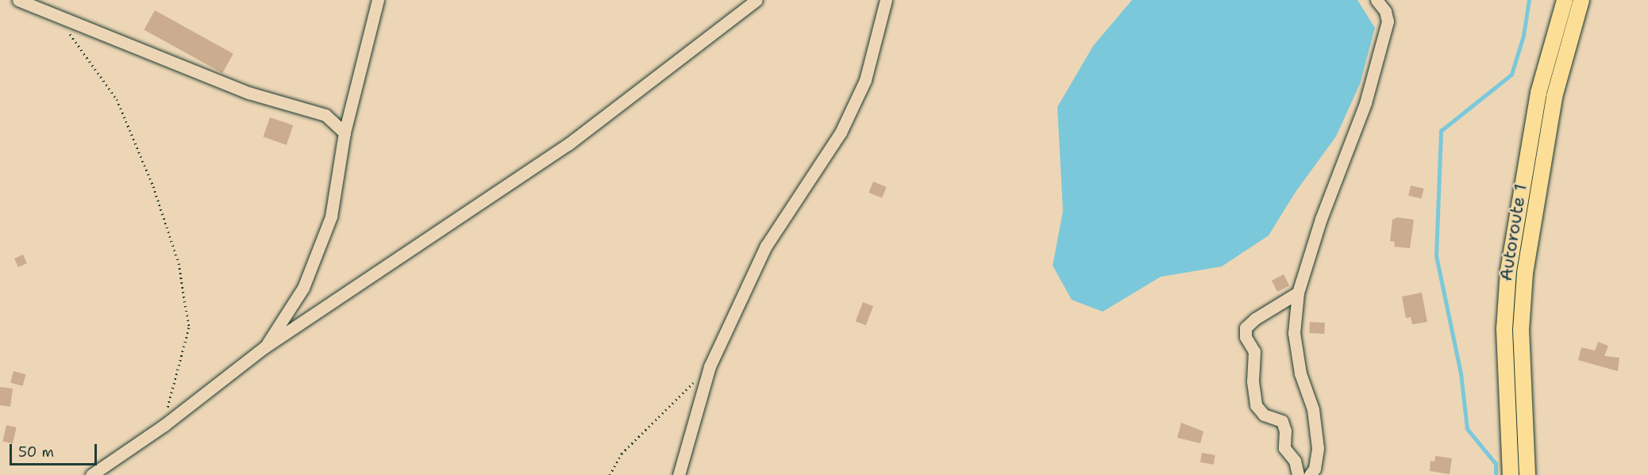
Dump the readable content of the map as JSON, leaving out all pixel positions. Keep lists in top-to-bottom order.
{
  "streets": {
    "main road": ["Autoroute 1"]
  },
  "scale_bar": "50 m"
}
